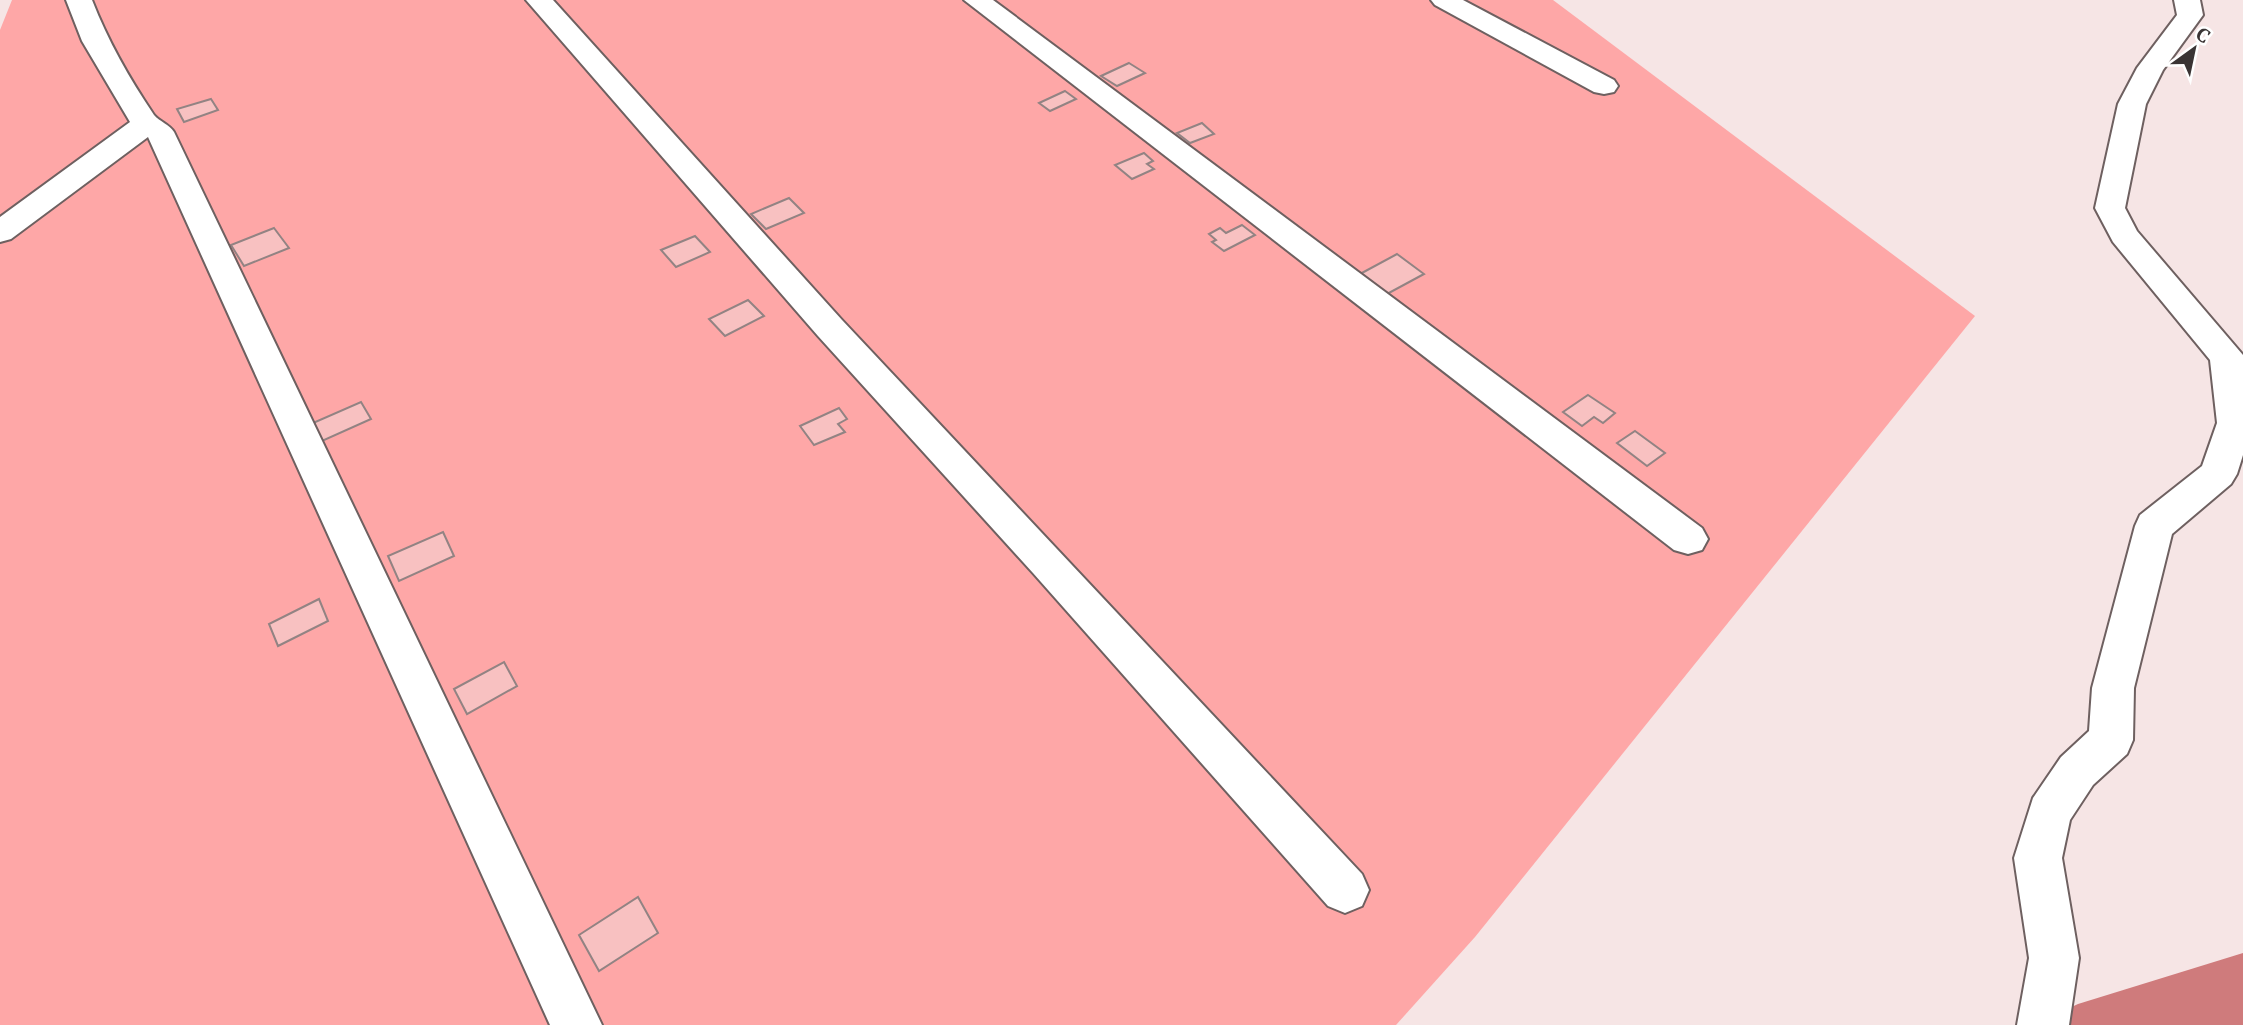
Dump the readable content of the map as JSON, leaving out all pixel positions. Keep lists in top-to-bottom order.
{
  "north": "top right"
}
